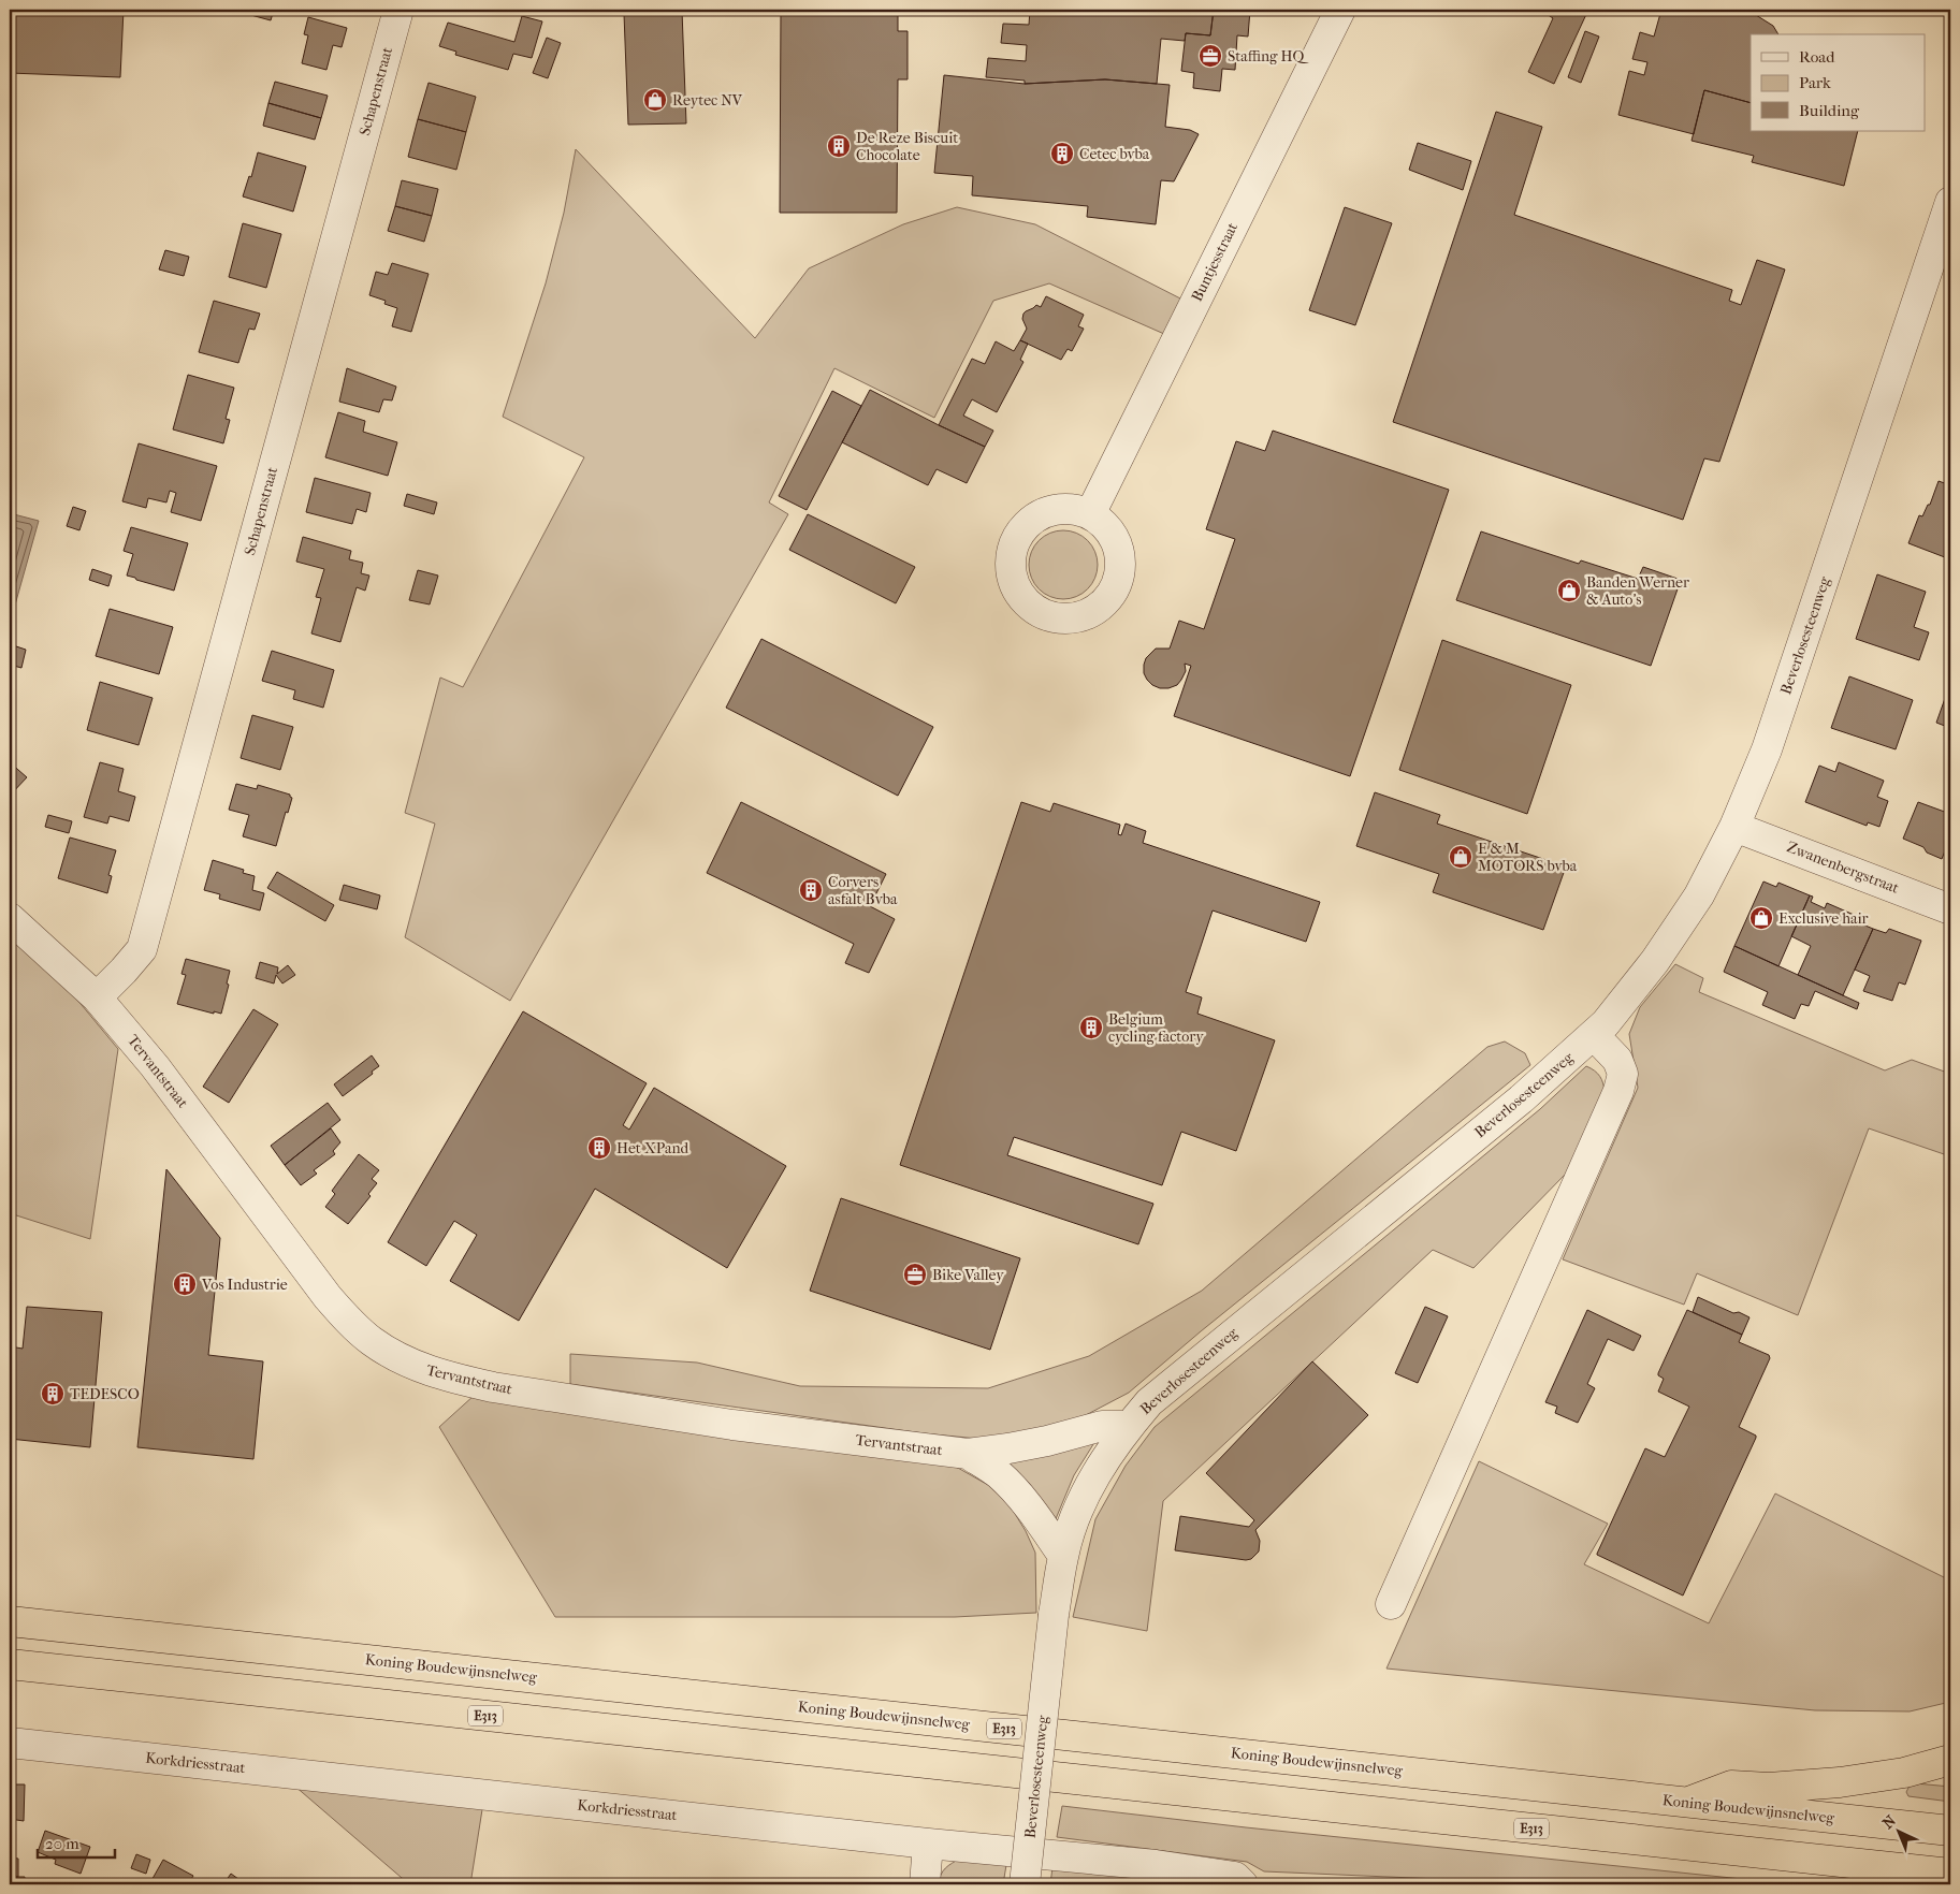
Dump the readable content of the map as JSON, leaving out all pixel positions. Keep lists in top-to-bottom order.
{
  "streets": {
    "highway": ["Koning Boudewijnsnelweg", "E313"],
    "street": [
      "Schapenstraat",
      "Buntjesstraat",
      "Beverlosesteenweg",
      "Zwanenbergstraat",
      "Tervantstraat",
      "Korkdriesstraat"
    ]
  },
  "crossings": [
    ["Schapenstraat", "Tervantstraat"],
    ["Beverlosesteenweg", "Zwanenbergstraat"],
    ["Beverlosesteenweg", "Tervantstraat"]
  ],
  "places": {
    "office": ["Staffing HQ", "Bike Valley"],
    "shop": [
      "Reytec NV",
      "Banden Werner & Auto's",
      "E & M MOTORS bvba",
      "Exclusive hair"
    ],
    "building": [
      "De Reze Biscuit Chocolate",
      "Cetec bvba",
      "Corvers asfalt Bvba",
      "Belgium cycling factory",
      "Het XPand",
      "Vos Industrie",
      "TEDESCO"
    ]
  },
  "legend": ["Road", "Park", "Building"],
  "scale_bar": "20 m",
  "north": "top left"
}
